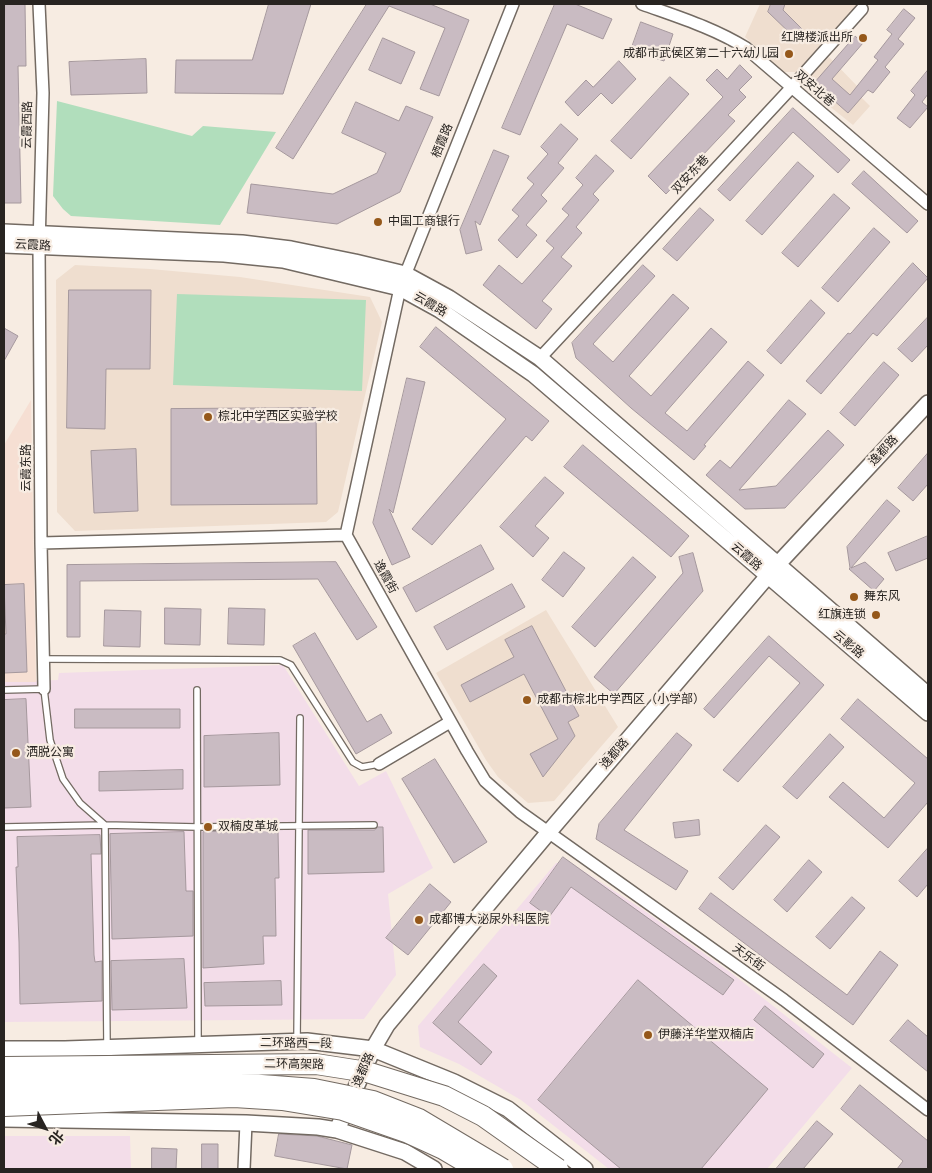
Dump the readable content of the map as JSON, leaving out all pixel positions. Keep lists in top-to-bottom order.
{
  "streets": {
    "highway": ["二环高架路"],
    "street": [
      "双安北巷",
      "云霞西路",
      "栖霞路",
      "双安东巷",
      "云霞路",
      "逸都路",
      "云霞东路",
      "逸霞街",
      "云影路",
      "天乐街",
      "二环路西一段"
    ]
  },
  "crossings": [
    ["双安北巷", "双安东巷"],
    ["云霞西路", "云霞路"],
    ["云霞西路", "云霞东路"],
    ["栖霞路", "云霞路"],
    ["云霞路", "逸都路"],
    ["云霞路", "云霞东路"],
    ["云霞路", "云影路"],
    ["逸都路", "逸霞街"],
    ["逸都路", "云影路"],
    ["逸都路", "天乐街"],
    ["逸都路", "二环路西一段"],
    ["逸霞街", "天乐街"]
  ],
  "places": [
    "红牌楼派出所",
    "成都市武侯区第二十六幼儿园",
    "中国工商银行",
    "棕北中学西区实验学校",
    "舞东风",
    "红旗连锁",
    "成都市棕北中学西区（小学部）",
    "洒脱公寓",
    "双楠皮革城",
    "成都博大泌尿外科医院",
    "伊藤洋华堂双楠店"
  ],
  "north": "bottom right"
}
